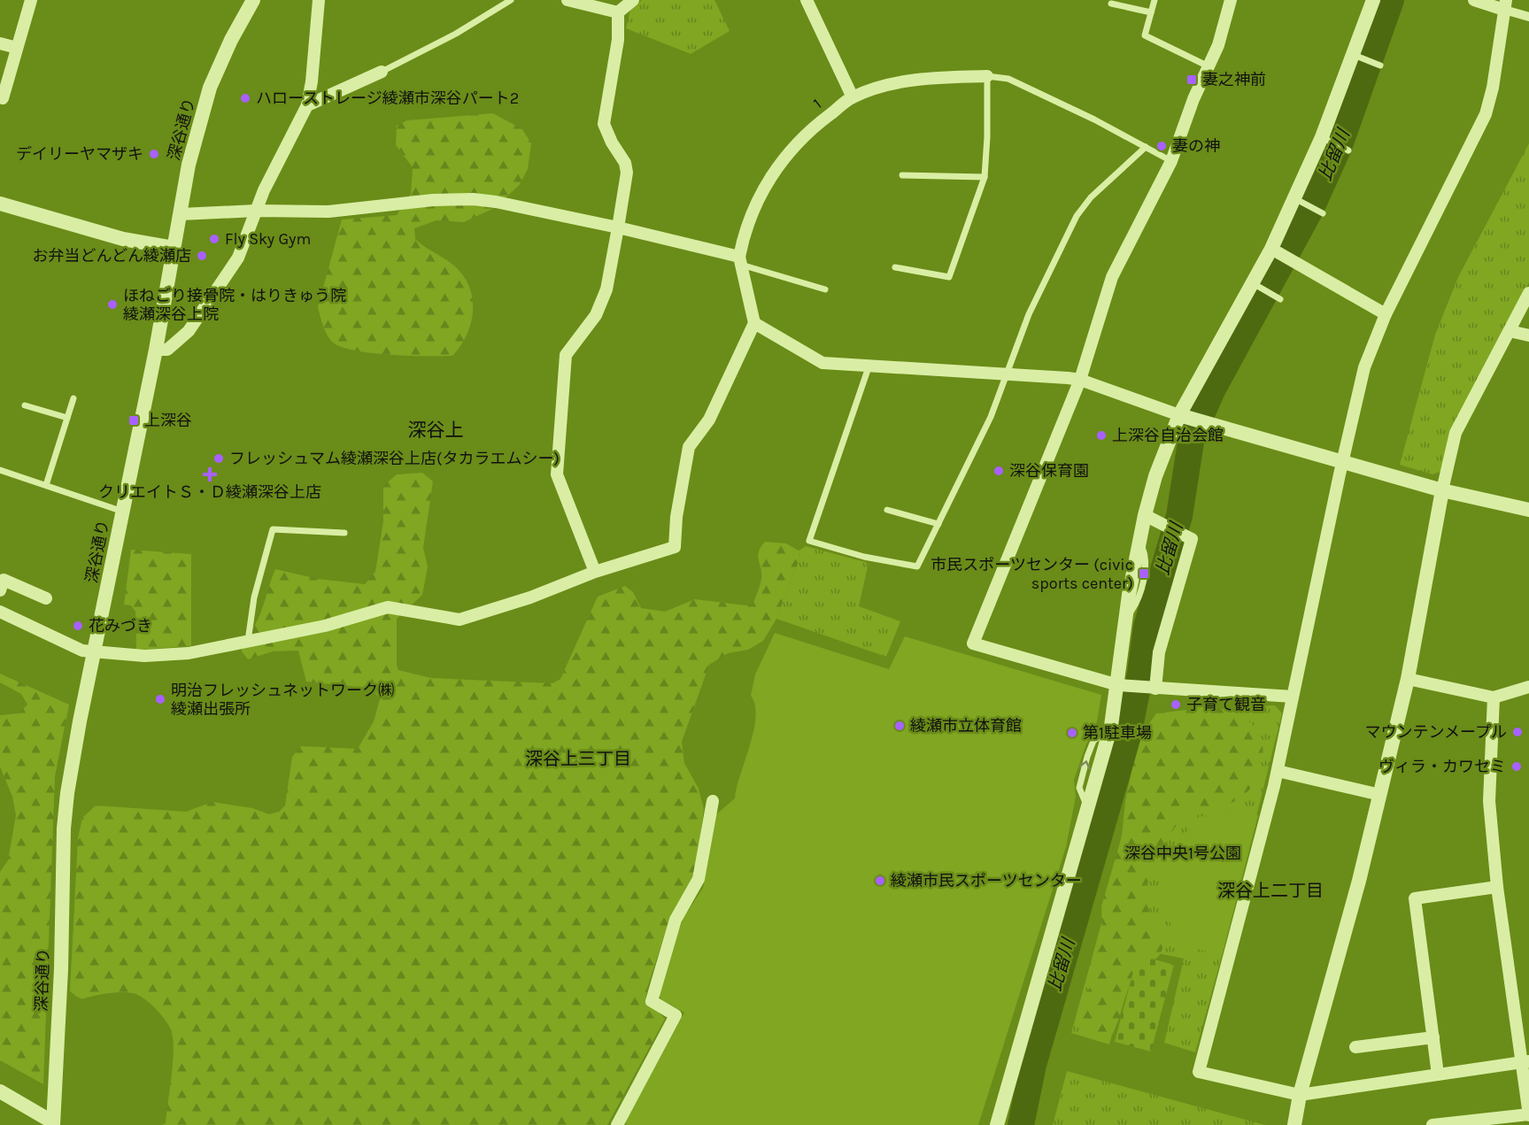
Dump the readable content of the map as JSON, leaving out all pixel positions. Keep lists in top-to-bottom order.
{
  "streets": {
    "street": ["1", "深谷通り"]
  },
  "districts": ["深谷上", "深谷上三丁目", "深谷上二丁目"],
  "water": ["比留川"],
  "parks": ["深谷中央1号公園"],
  "places": {
    "transit": ["妻之神前", "上深谷", "市民スポーツセンター (civic sports center)"],
    "other": [
      "ハローストレージ綾瀬市深谷パート2",
      "妻の神",
      "デイリーヤマザキ",
      "Fly Sky Gym",
      "お弁当どんどん綾瀬店",
      "ほねごり接骨院・はりきゅう院 綾瀬深谷上院",
      "上深谷自治会館",
      "フレッシュマム綾瀬深谷上店(タカラエムシー)",
      "深谷保育園",
      "花みづき",
      "明治フレッシュネットワーク㈱ 綾瀬出張所",
      "子育て観音",
      "綾瀬市立体育館",
      "マウンテンメープル",
      "第1駐車場",
      "ヴィラ・カワセミ",
      "綾瀬市民スポーツセンター"
    ],
    "health": ["クリエイトＳ・Ｄ綾瀬深谷上店"]
  }
}
